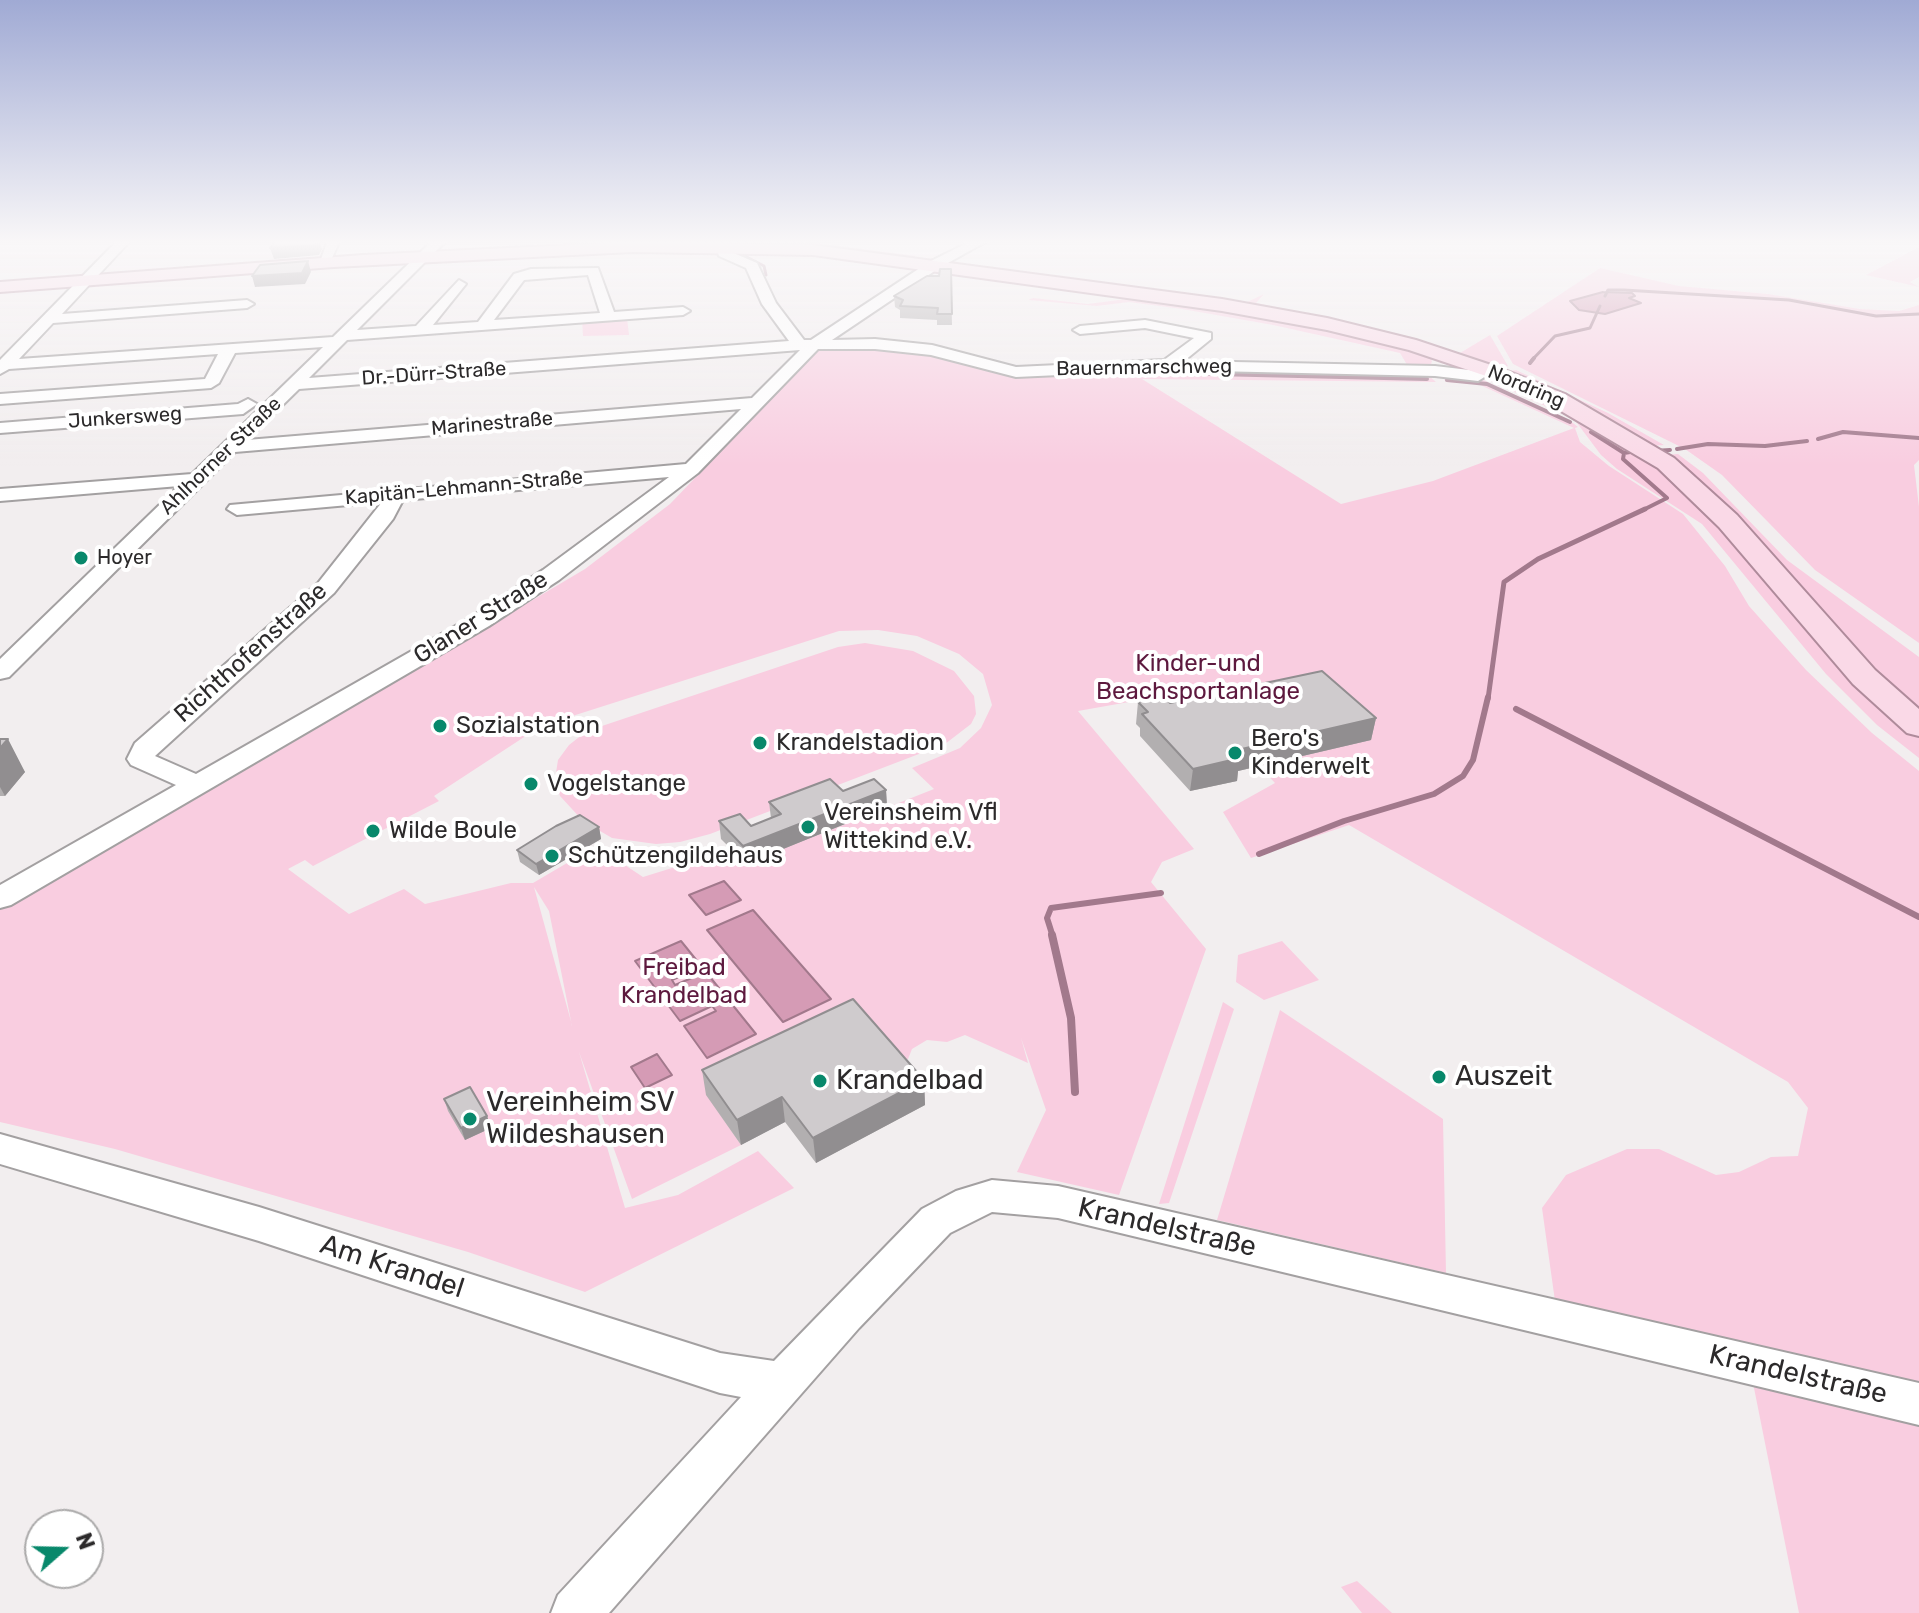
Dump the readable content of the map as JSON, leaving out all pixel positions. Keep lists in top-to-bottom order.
{
  "streets": {
    "main road": ["Nordring"],
    "street": [
      "Bauernmarschweg",
      "Dr.-Dürr-Straße",
      "Junkersweg",
      "Marinestraße",
      "Ahlhorner Straße",
      "Kapitän-Lehmann-Straße",
      "Glaner Straße",
      "Richthofenstraße",
      "Krandelstraße",
      "Am Krandel"
    ]
  },
  "crossings": [
    ["Bauernmarschweg", "Dr.-Dürr-Straße"],
    ["Bauernmarschweg", "Nordring"],
    ["Bauernmarschweg", "Glaner Straße"],
    ["Dr.-Dürr-Straße", "Ahlhorner Straße"],
    ["Dr.-Dürr-Straße", "Glaner Straße"],
    ["Marinestraße", "Ahlhorner Straße"],
    ["Marinestraße", "Glaner Straße"],
    ["Kapitän-Lehmann-Straße", "Glaner Straße"],
    ["Kapitän-Lehmann-Straße", "Richthofenstraße"],
    ["Glaner Straße", "Richthofenstraße"],
    ["Krandelstraße", "Am Krandel"]
  ],
  "parks": ["Kinder-und Beachsportanlage", "Freibad Krandelbad"],
  "places": [
    "Hoyer",
    "Sozialstation",
    "Krandelstadion",
    "Bero's Kinderwelt",
    "Vogelstange",
    "Vereinsheim Vfl Wittekind e.V.",
    "Wilde Boule",
    "Schützengildehaus",
    "Auszeit",
    "Krandelbad",
    "Vereinheim SV Wildeshausen"
  ],
  "north": "right"
}
